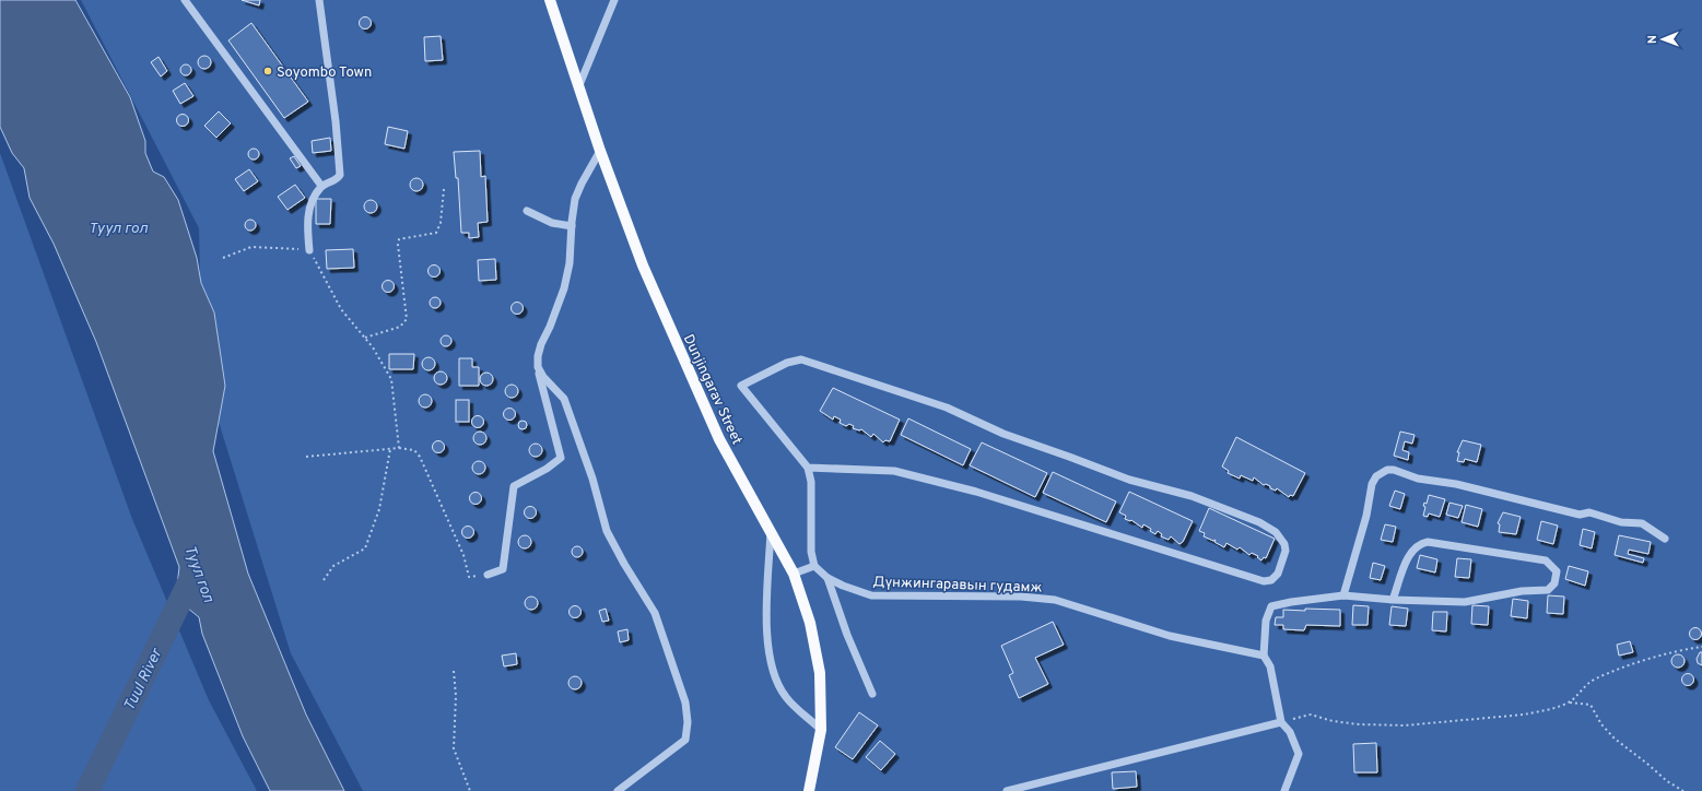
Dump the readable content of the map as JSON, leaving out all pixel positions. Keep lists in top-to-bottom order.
{
  "streets": {
    "main road": ["Dunjingarav Street"],
    "street": ["Дүнжингаравын гудамж"]
  },
  "water": ["Туул гол", "Tuul River"],
  "places": ["Soyombo Town"],
  "north": "left"
}
